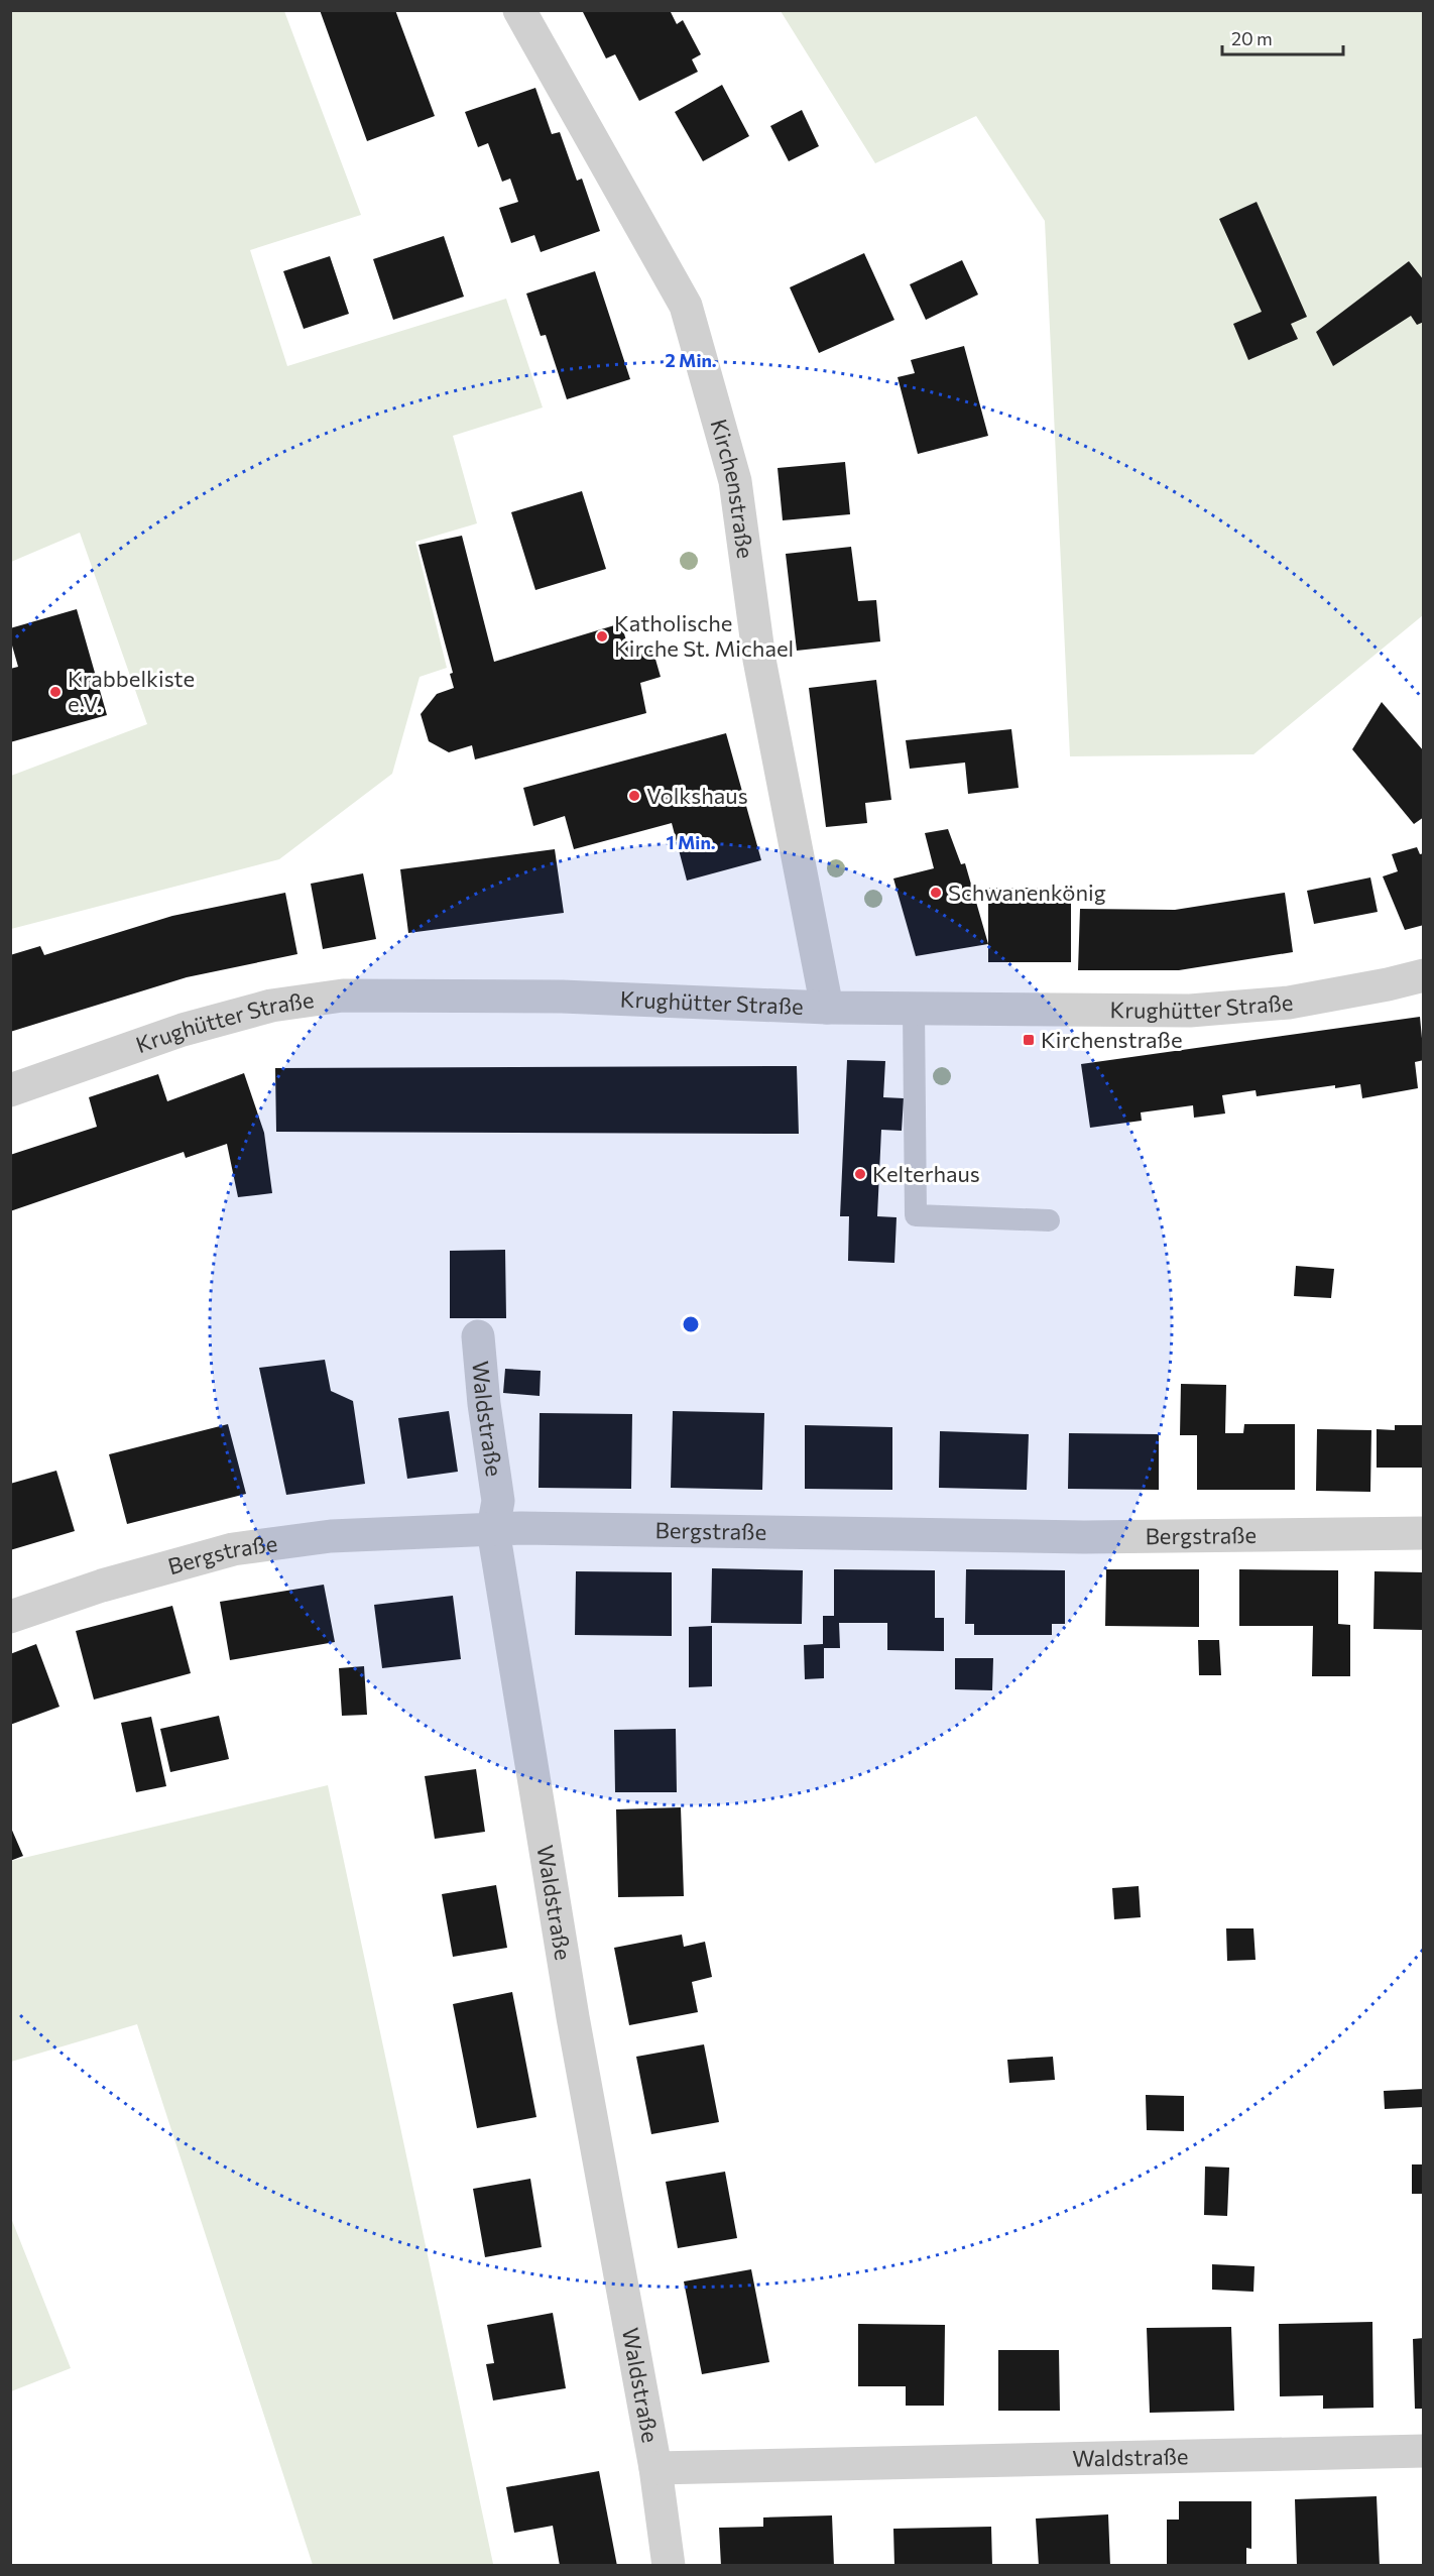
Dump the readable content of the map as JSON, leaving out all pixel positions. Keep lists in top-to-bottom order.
{
  "streets": {
    "street": [
      "Kirchenstraße",
      "Krughütter Straße",
      "Waldstraße",
      "Bergstraße"
    ]
  },
  "crossings": [
    ["Kirchenstraße", "Krughütter Straße"],
    ["Waldstraße", "Bergstraße"]
  ],
  "places": {
    "other": [
      "Katholische Kirche St. Michael",
      "Krabbelkiste e.V.",
      "Volkshaus",
      "Schwanenkönig",
      "Kelterhaus"
    ],
    "transit": ["Kirchenstraße"]
  },
  "scale_bar": "20 m",
  "rings": ["2 Min.", "1 Min."]
}
